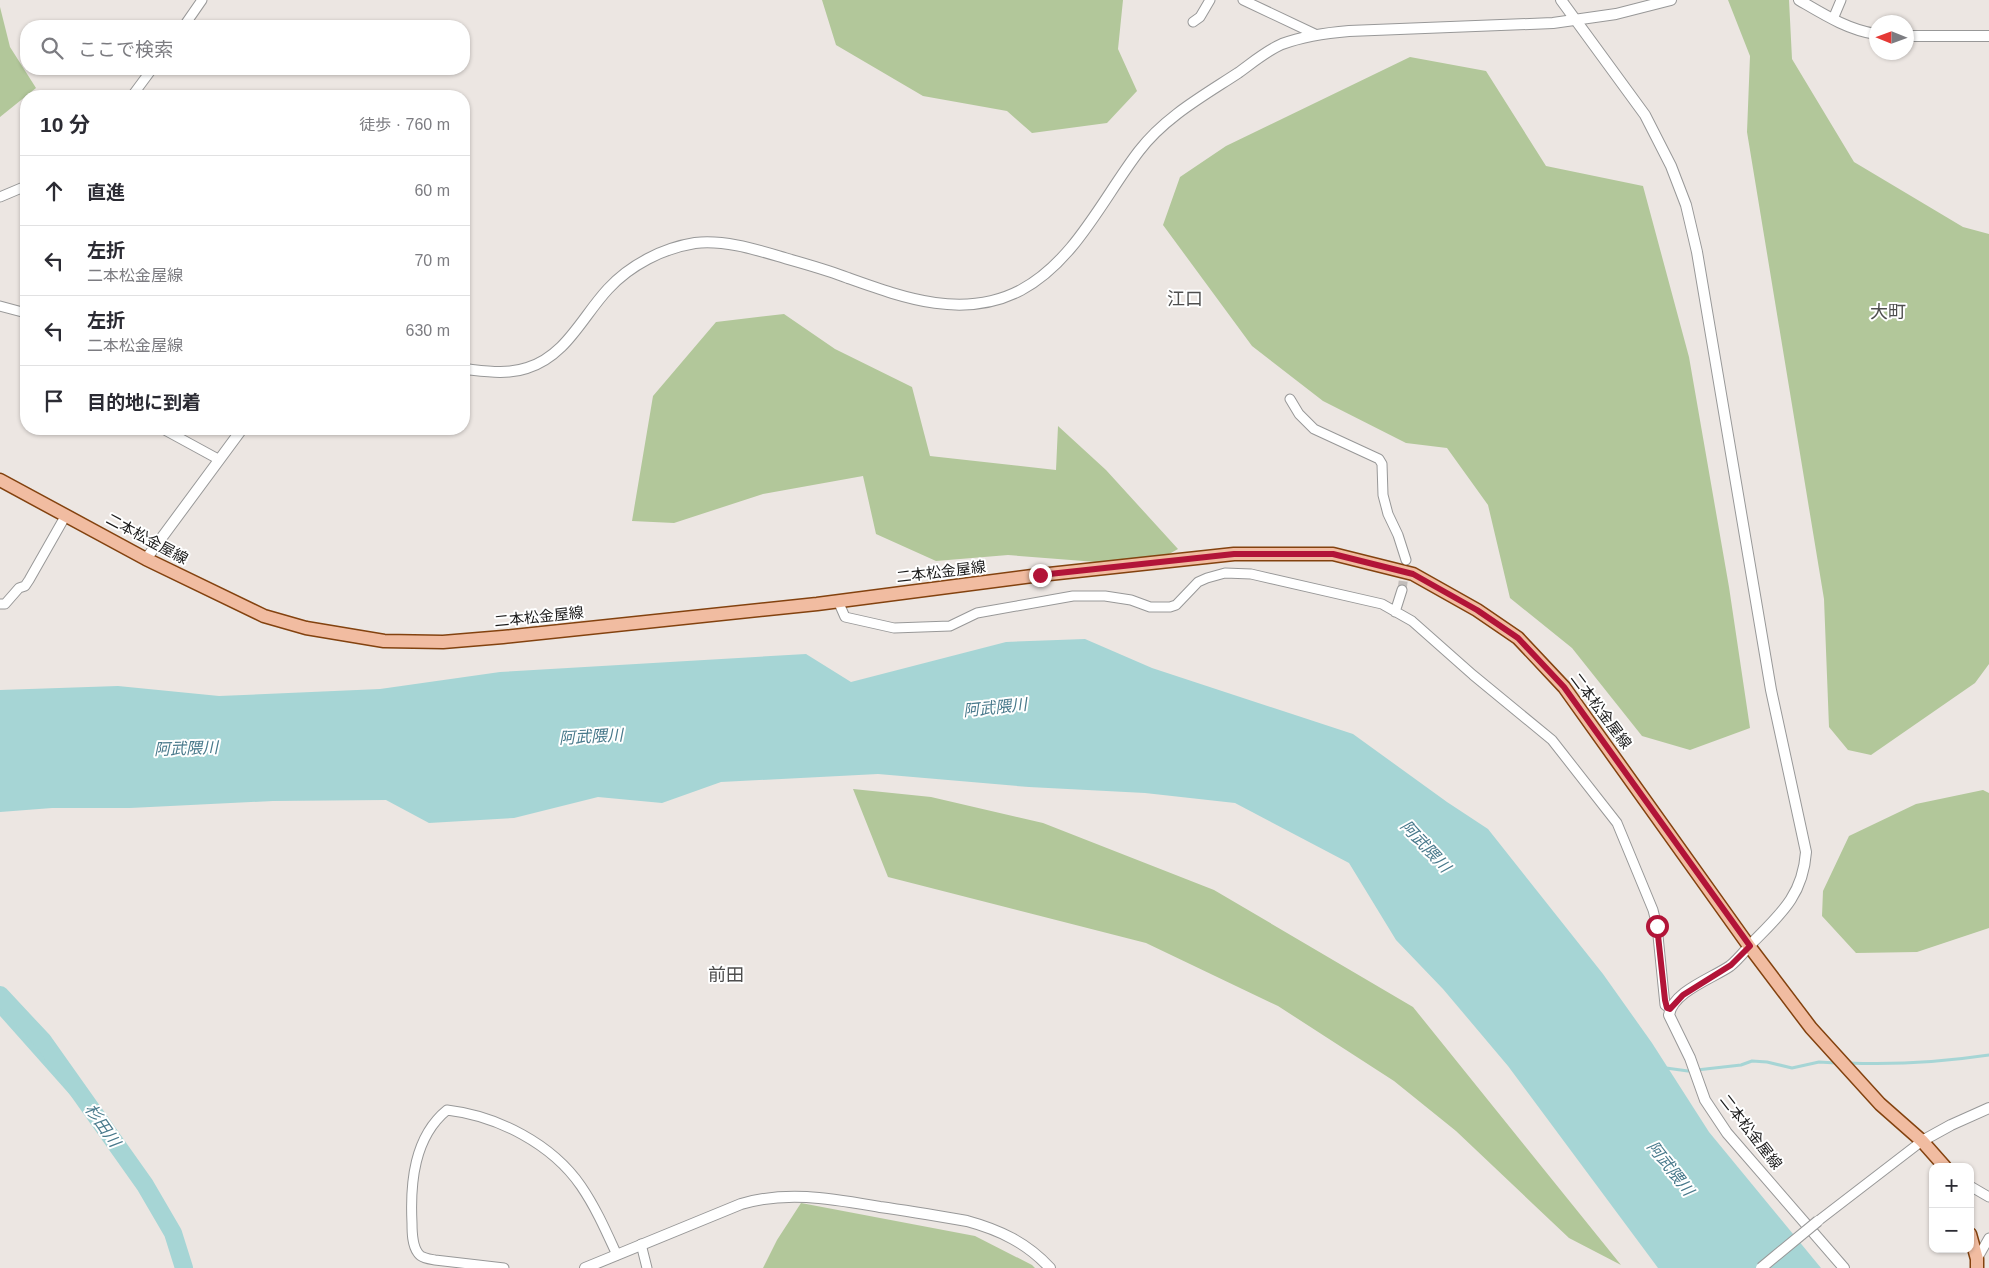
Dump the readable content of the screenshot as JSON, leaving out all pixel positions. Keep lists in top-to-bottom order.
{
  "streets": {
    "main road": ["二本松金屋線"]
  },
  "districts": ["江口", "大町", "前田"],
  "water": ["阿武隈川", "杉田川"],
  "north": "left",
  "page": {
    "search": "ここで検索",
    "heading": ["10 分", "徒歩 · 760 m"],
    "list": [
      ["直進", "60 m"],
      ["左折", "二本松金屋線", "70 m"],
      ["左折", "二本松金屋線", "630 m"],
      "目的地に到着"
    ],
    "map_buttons": ["+", "−"]
  }
}
